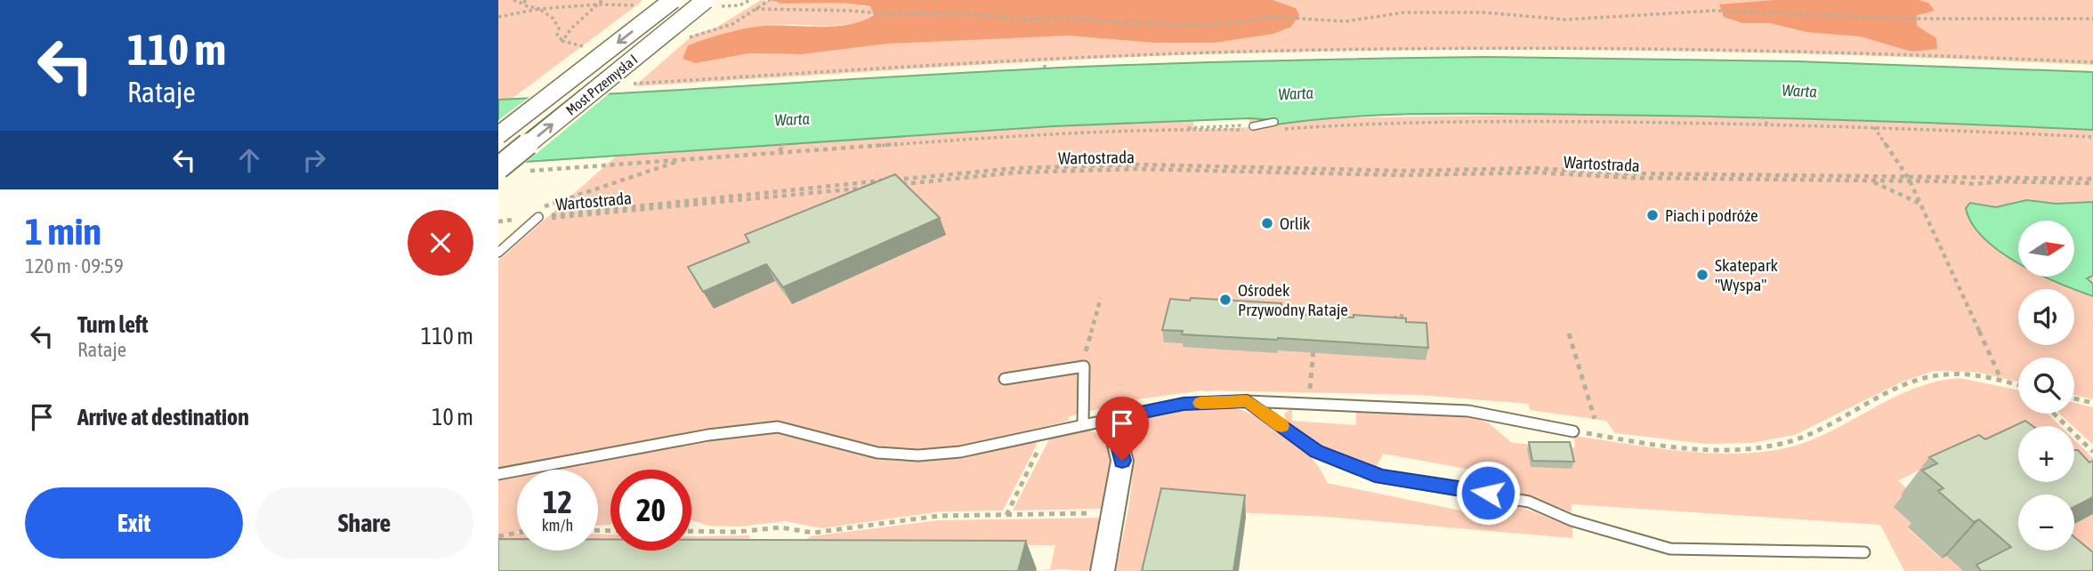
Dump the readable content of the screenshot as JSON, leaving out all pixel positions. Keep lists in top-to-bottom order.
{
  "streets": {
    "main road": ["Most Przemysła I"],
    "path": ["Wartostrada"]
  },
  "water": ["Warta"],
  "places": [
    "Piach i podróże",
    "Orlik",
    "Skatepark \"Wyspa\"",
    "Ośrodek Przywodny Rataje"
  ],
  "north": "right",
  "page": {
    "turn": ["110 m", "Rataje"],
    "heading": ["1 min", "120 m · 09:59"],
    "map_buttons": ["+", "−"],
    "list": [
      {
        "name": "Turn left",
        "note": "Rataje",
        "value": "110 m"
      },
      {
        "name": "Arrive at destination",
        "value": "10 m"
      }
    ],
    "speed": "12 km/h",
    "limit": "20",
    "buttons": ["Exit", "Share"]
  }
}
